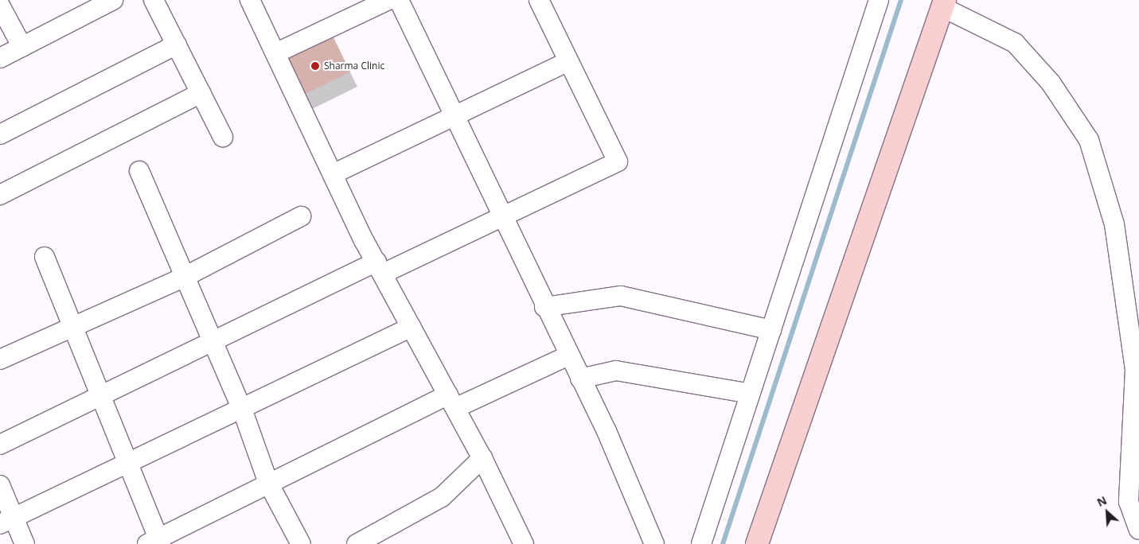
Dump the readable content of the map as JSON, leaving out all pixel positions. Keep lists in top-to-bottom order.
{
  "places": ["Sharma Clinic"],
  "north": "top left"
}
